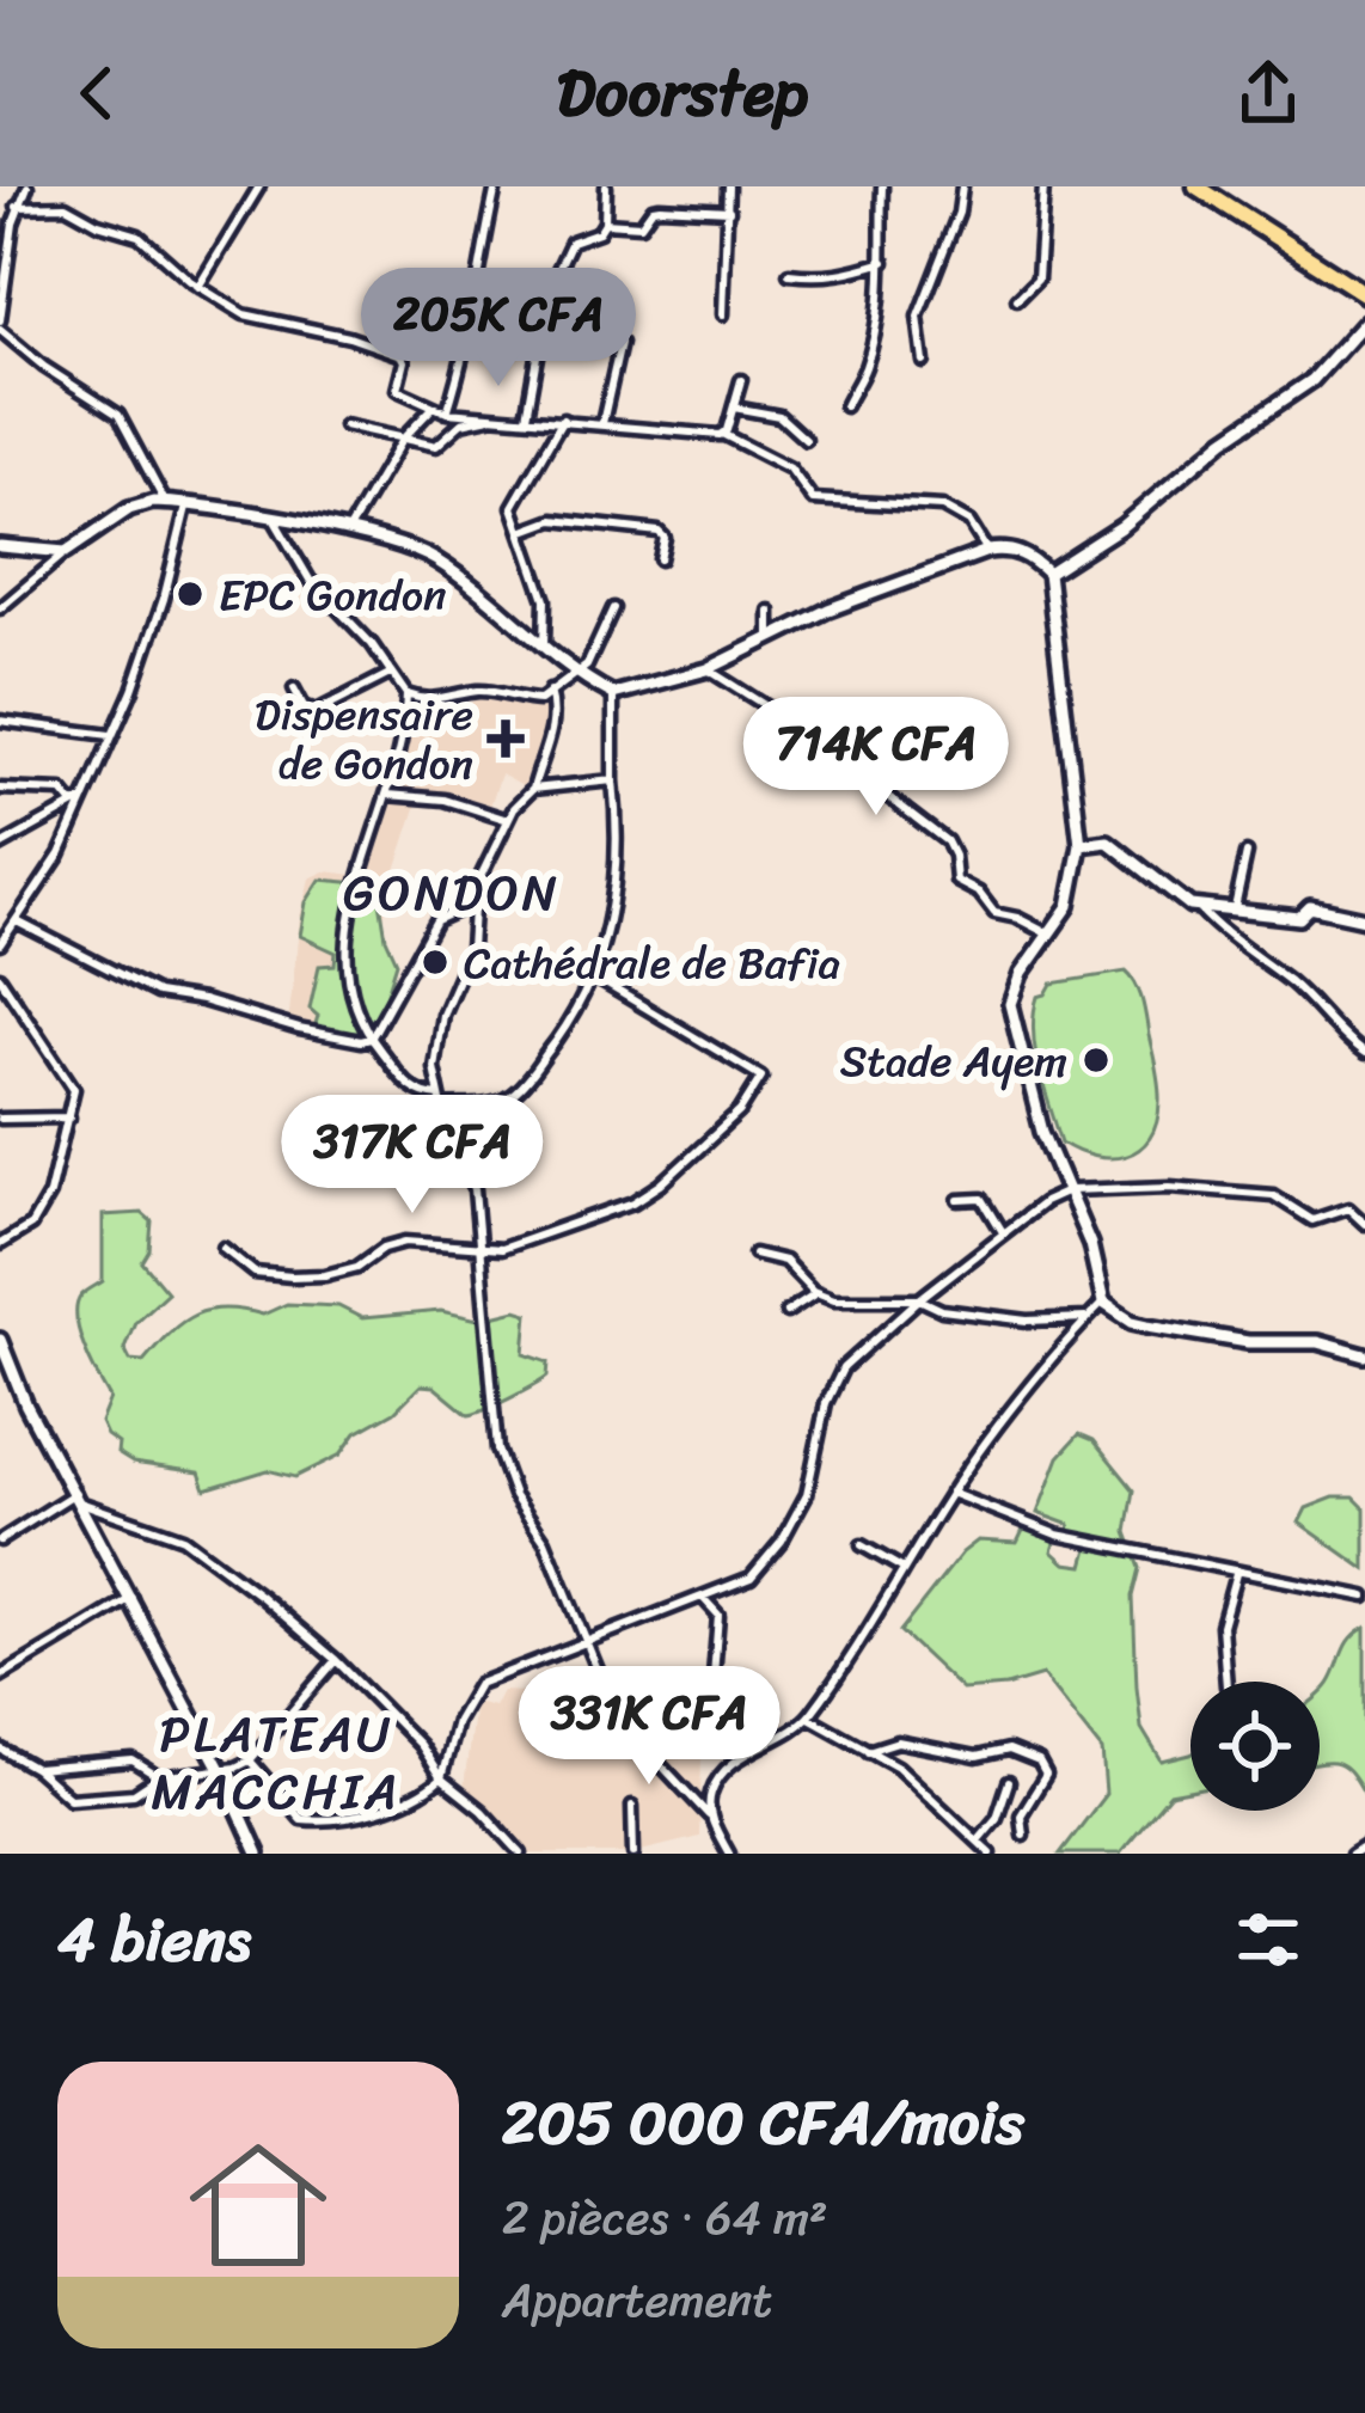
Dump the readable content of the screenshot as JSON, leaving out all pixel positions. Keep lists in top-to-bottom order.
{
  "districts": ["GONDON", "PLATEAU MACCHIA"],
  "places": {
    "other": ["EPC Gondon", "Cathédrale de Bafia", "Stade Ayem"],
    "health": ["Dispensaire de Gondon"]
  },
  "page": {
    "header": "Doorstep",
    "price": [
      "205K CFA",
      "714K CFA",
      "317K CFA",
      "331K CFA"
    ],
    "heading": "4 biens",
    "list": [
      {
        "name": "205 000 CFA/mois",
        "note": "2 pièces · 64 m² · Appartement"
      }
    ]
  }
}
